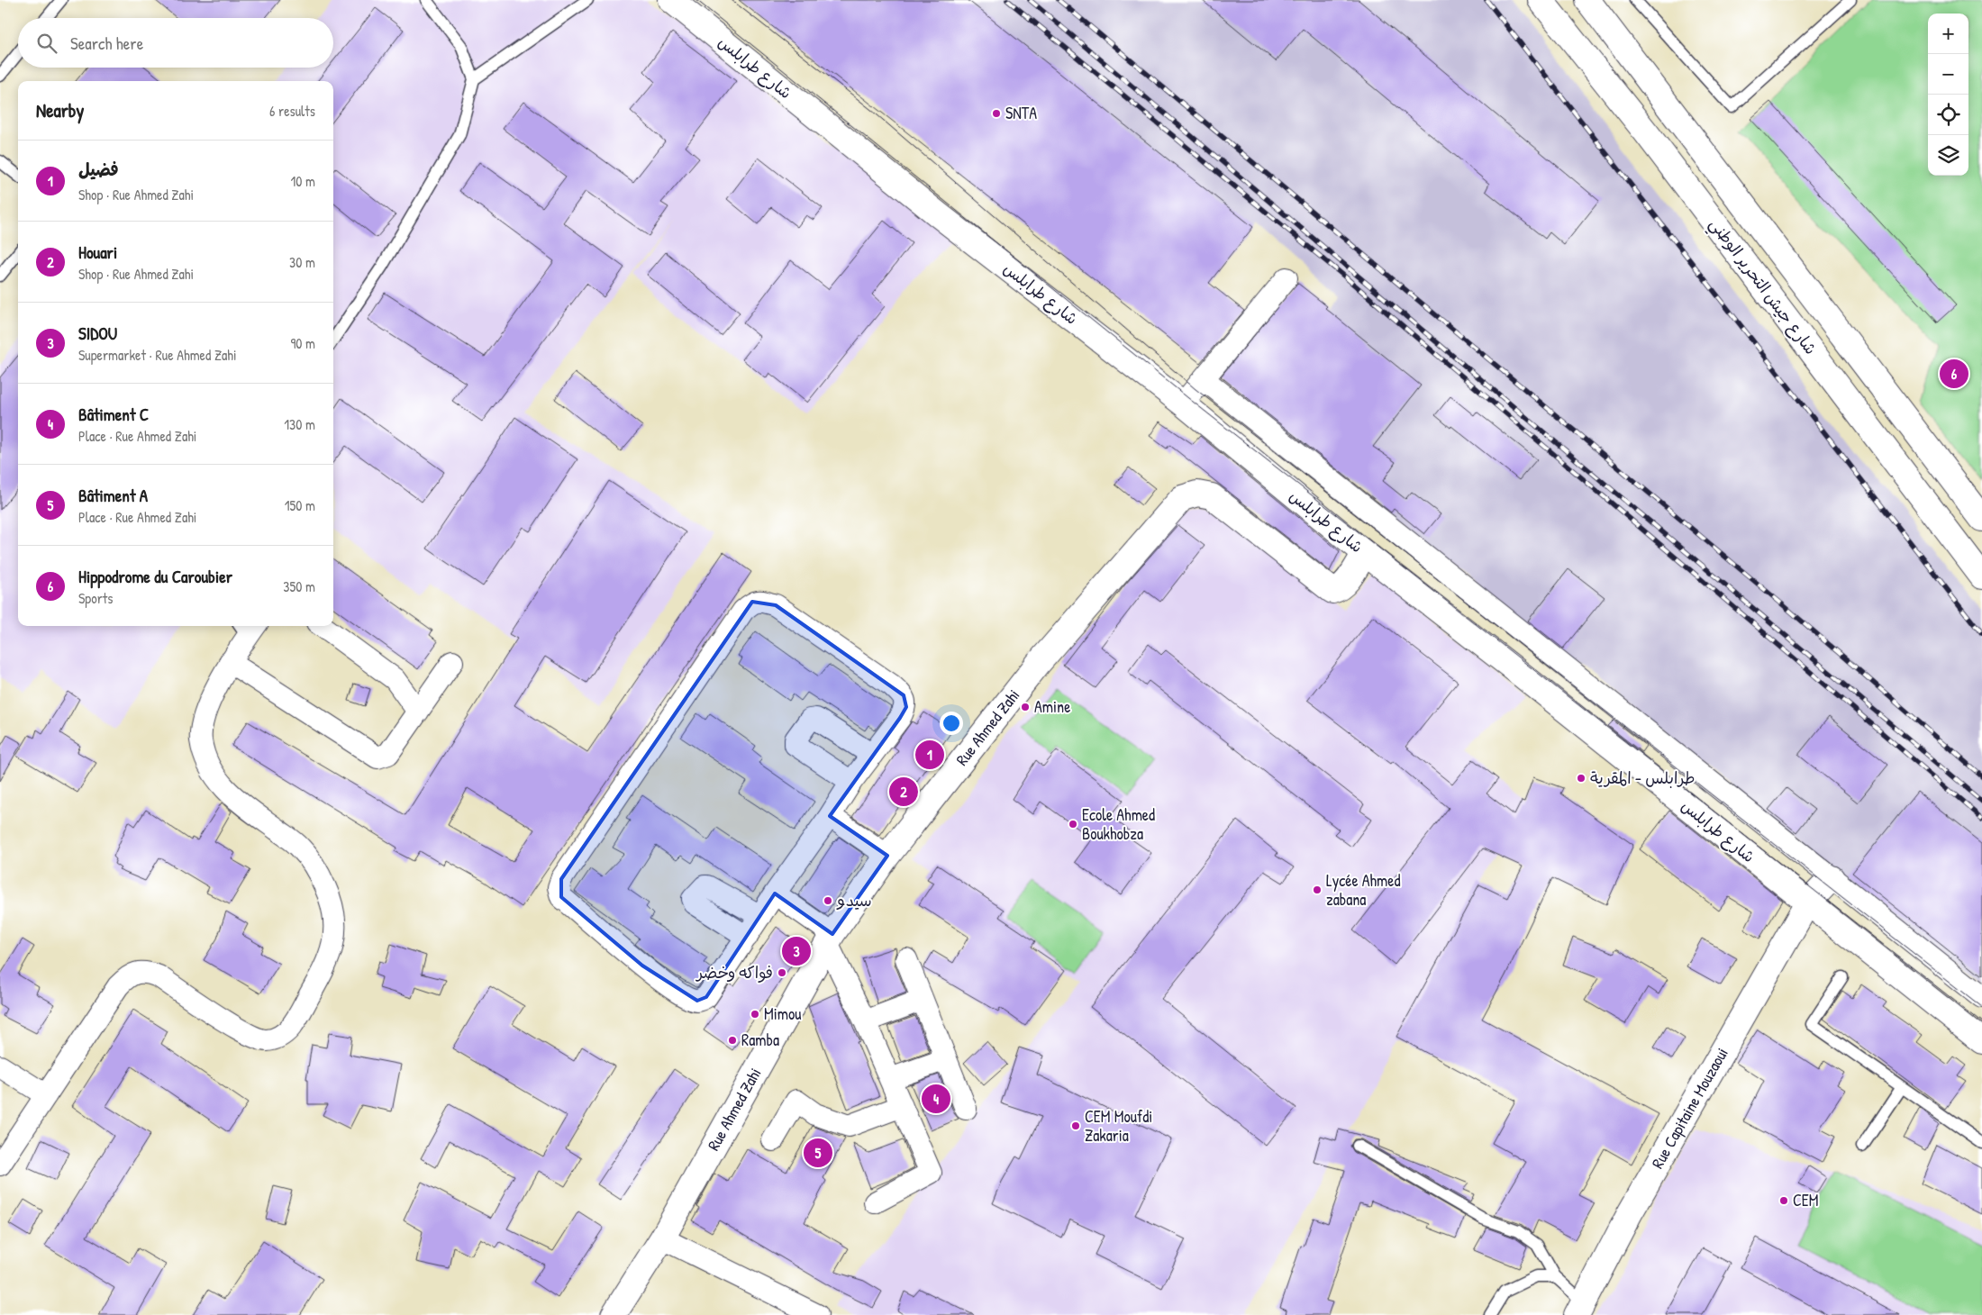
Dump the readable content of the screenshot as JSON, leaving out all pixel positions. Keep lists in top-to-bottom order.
{
  "streets": {
    "main road": [
      "شارع طرابلس",
      "شارع جيش التحرير الوطني",
      "Rue Ahmed Zahi",
      "Rue Capitaine Mouzaoui"
    ]
  },
  "crossings": [
    ["شارع طرابلس", "Rue Ahmed Zahi"],
    ["شارع طرابلس", "Rue Capitaine Mouzaoui"]
  ],
  "places": [
    "SNTA",
    "Amine",
    "طرابلس - المقرية",
    "Ecole Ahmed Boukhobza",
    "Lycée Ahmed zabana",
    "سيدو",
    "فواكه وخضر",
    "Mimou",
    "Ramba",
    "CEM Moufdi Zakaria",
    "CEM"
  ],
  "page": {
    "map_buttons": ["+", "−"],
    "search": "Search here",
    "heading": ["Nearby", "6 results"],
    "list": [
      {
        "mark": "1",
        "name": "فضيل",
        "note": "Shop · Rue Ahmed Zahi",
        "value": "10 m"
      },
      {
        "mark": "2",
        "name": "Houari",
        "note": "Shop · Rue Ahmed Zahi",
        "value": "30 m"
      },
      {
        "mark": "3",
        "name": "SIDOU",
        "note": "Supermarket · Rue Ahmed Zahi",
        "value": "90 m"
      },
      {
        "mark": "4",
        "name": "Bâtiment C",
        "note": "Place · Rue Ahmed Zahi",
        "value": "130 m"
      },
      {
        "mark": "5",
        "name": "Bâtiment A",
        "note": "Place · Rue Ahmed Zahi",
        "value": "150 m"
      },
      {
        "mark": "6",
        "name": "Hippodrome du Caroubier",
        "note": "Sports",
        "value": "350 m"
      }
    ],
    "pins": [
      "6",
      "1",
      "2",
      "3",
      "4",
      "5"
    ]
  }
}
